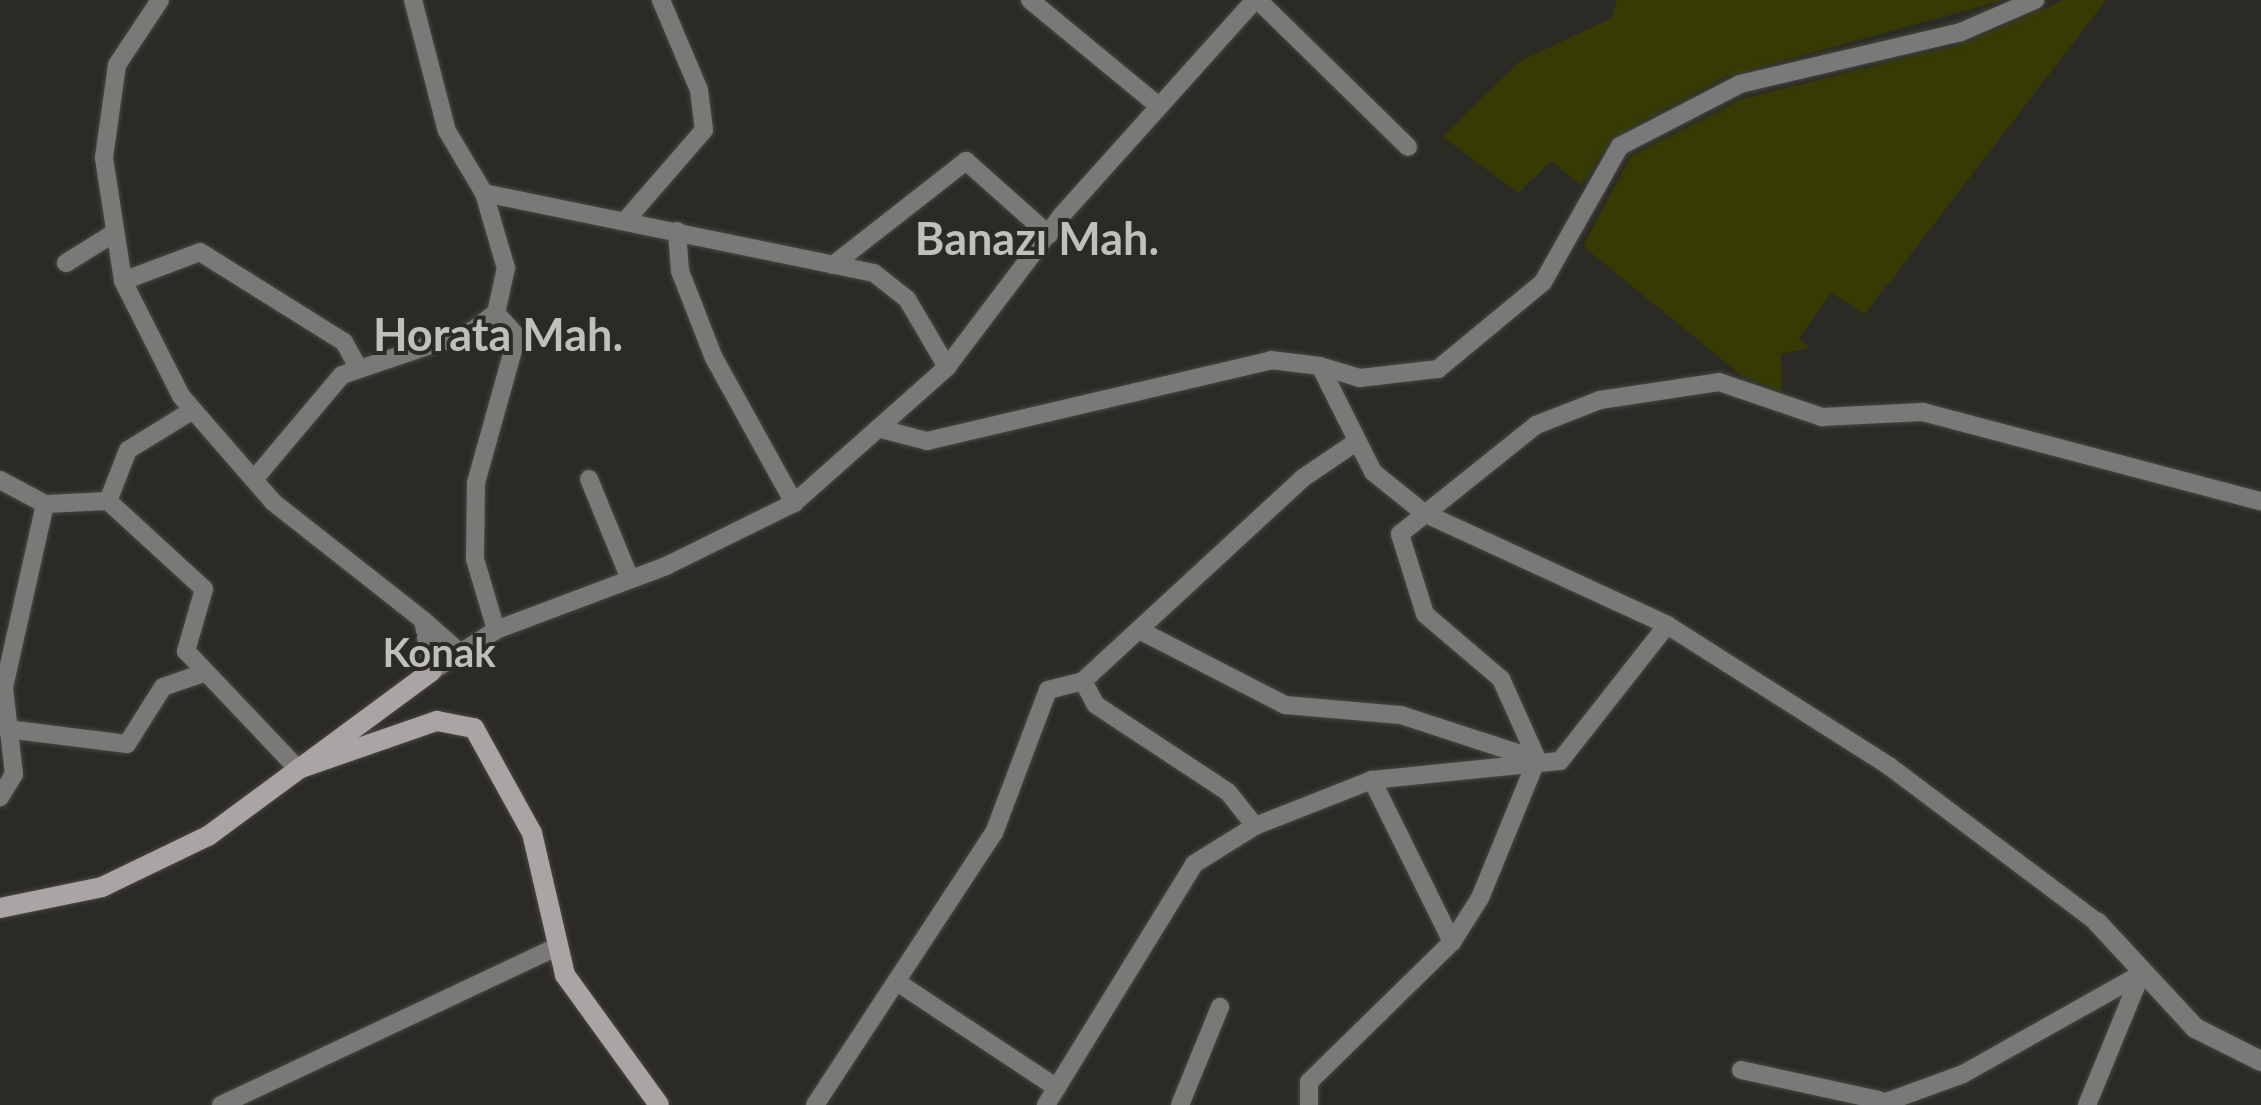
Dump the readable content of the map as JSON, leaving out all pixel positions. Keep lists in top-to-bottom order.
{
  "districts": ["Banazı Mah.", "Horata Mah.", "Konak"]
}
